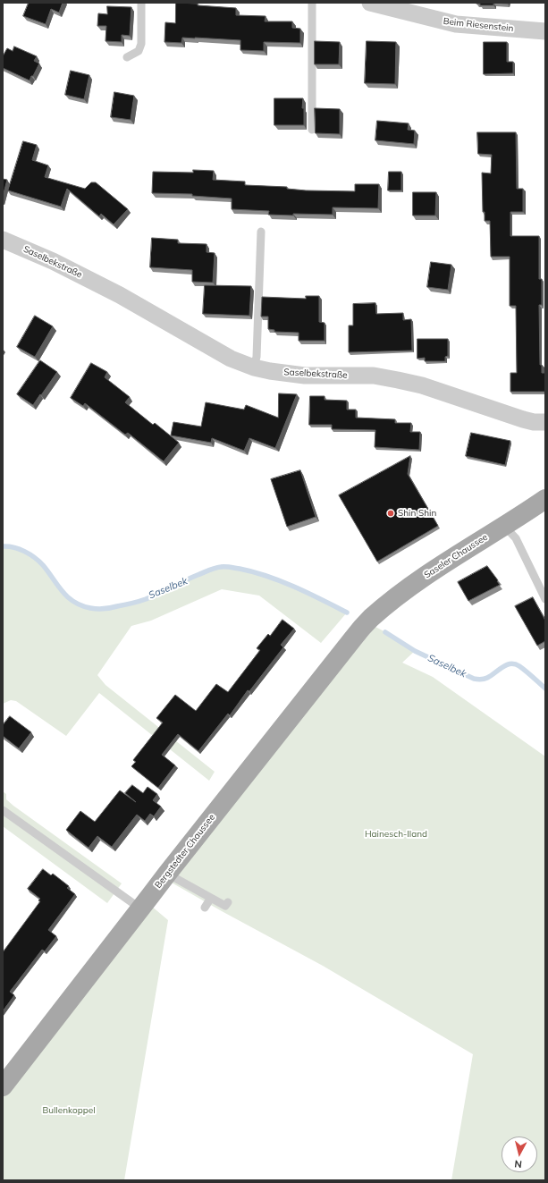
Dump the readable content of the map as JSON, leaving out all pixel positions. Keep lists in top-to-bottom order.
{
  "streets": {
    "main road": ["Saseler Chaussee", "Bergstedter Chaussee"],
    "street": ["Beim Riesenstein", "Saselbekstraße"]
  },
  "crossings": [
    ["Saseler Chaussee", "Bergstedter Chaussee"]
  ],
  "water": ["Saselbek"],
  "parks": ["Hainesch-Iland", "Bullenkoppel"],
  "places": ["Shin Shin"],
  "north": "bottom"
}
